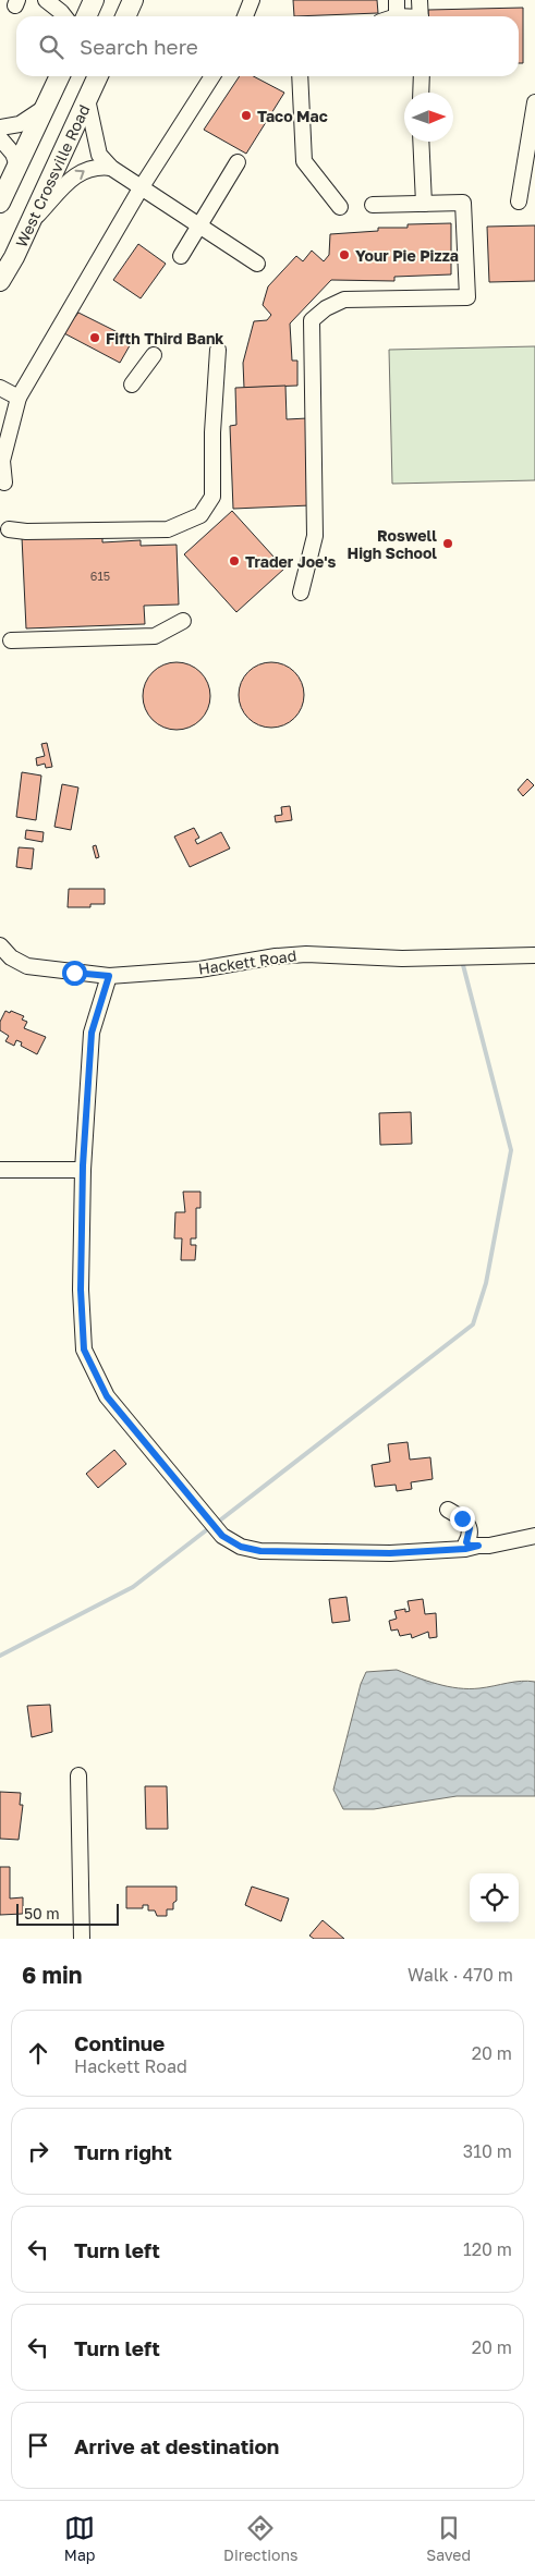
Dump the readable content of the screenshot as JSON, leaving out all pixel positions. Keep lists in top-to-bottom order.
{
  "streets": {
    "main road": ["West Crossville Road"],
    "street": ["Hackett Road"]
  },
  "places": [
    "Taco Mac",
    "Your Pie Pizza",
    "Fifth Third Bank",
    "Roswell High School",
    "Trader Joe's"
  ],
  "house_numbers": ["615"],
  "scale_bar": "50 m",
  "north": "right",
  "page": {
    "search": "Search here",
    "scale": "50 m",
    "heading": ["6 min", "Walk · 470 m"],
    "list": [
      ["Continue", "Hackett Road", "20 m"],
      ["Turn right", "310 m"],
      ["Turn left", "120 m"],
      ["Turn left", "20 m"],
      "Arrive at destination"
    ],
    "nav": ["Map", "Directions", "Saved"]
  }
}
